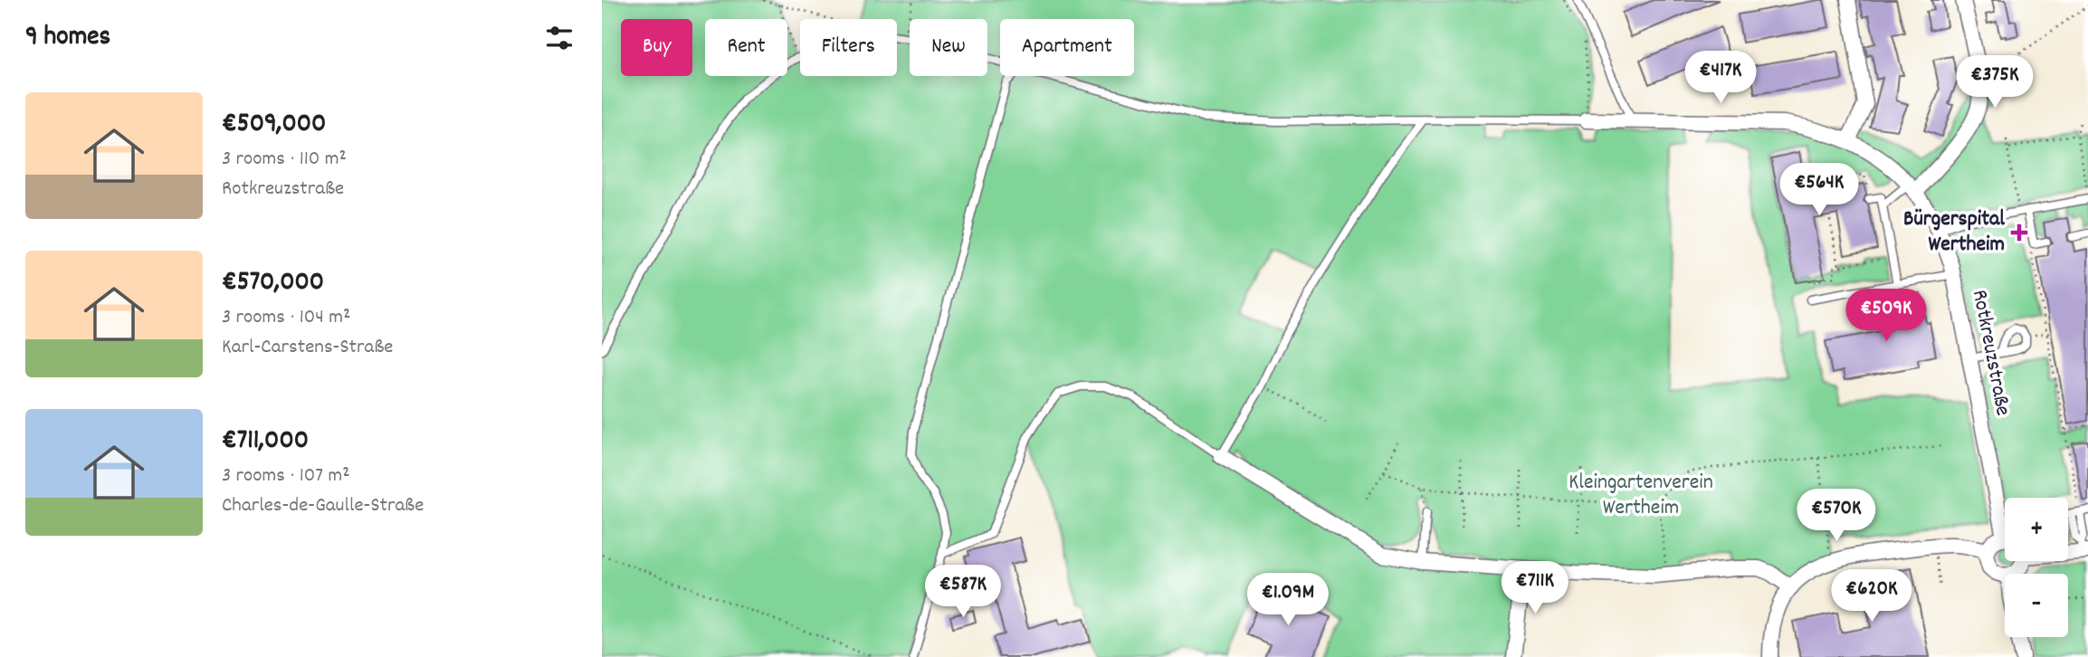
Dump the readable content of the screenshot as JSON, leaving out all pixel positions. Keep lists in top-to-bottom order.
{
  "streets": {
    "street": ["Rotkreuzstraße"]
  },
  "parks": ["Kleingartenverein Wertheim"],
  "places": {
    "health": ["Bürgerspital Wertheim"]
  },
  "page": {
    "heading": "9 homes",
    "chip": [
      "Buy",
      "Rent",
      "Filters",
      "New",
      "Apartment"
    ],
    "price": [
      "€417K",
      "€375K",
      "€564K",
      "€509K",
      "€570K",
      "€711K",
      "€587K",
      "€620K",
      "€1.09M"
    ],
    "list": [
      {
        "name": "€509,000",
        "note": "3 rooms · 110 m² · Rotkreuzstraße"
      },
      {
        "name": "€570,000",
        "note": "3 rooms · 104 m² · Karl-Carstens-Straße"
      },
      {
        "name": "€711,000",
        "note": "3 rooms · 107 m² · Charles-de-Gaulle-Straße"
      }
    ],
    "map_buttons": ["+", "−"]
  }
}
